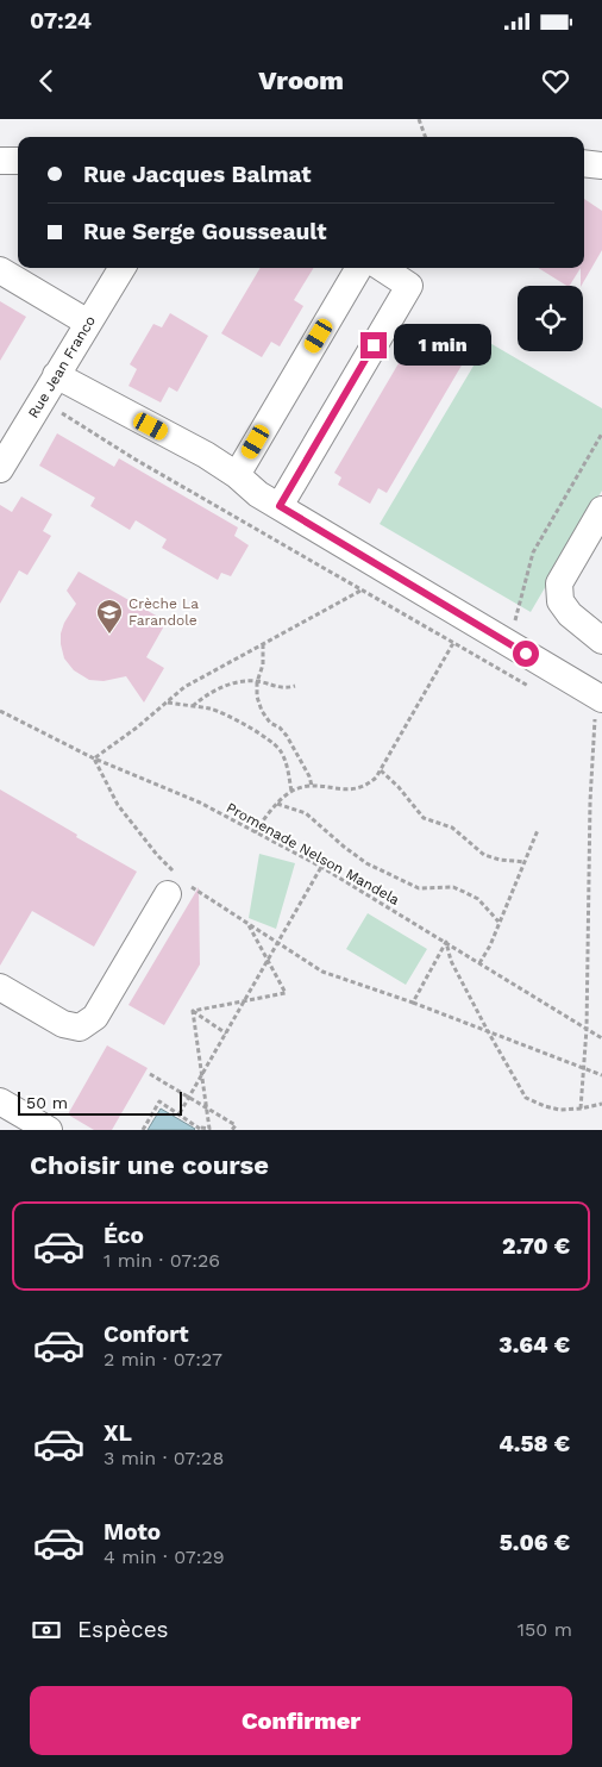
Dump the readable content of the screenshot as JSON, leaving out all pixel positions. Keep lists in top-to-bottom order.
{
  "streets": {
    "street": ["Rue Jean Franco"],
    "path": ["Promenade Nelson Mandela"]
  },
  "places": {
    "school or university": ["Crèche La Farandole"]
  },
  "scale_bar": "50 m",
  "page": {
    "status": "07:24",
    "header": "Vroom",
    "banner": ["Rue Jacques Balmat", "Rue Serge Gousseault"],
    "bubble": "1 min",
    "scale": "50 m",
    "heading": "Choisir une course",
    "list": [
      {
        "name": "Éco",
        "note": "1 min · 07:26",
        "value": "2.70 €"
      },
      {
        "name": "Confort",
        "note": "2 min · 07:27",
        "value": "3.64 €"
      },
      {
        "name": "XL",
        "note": "3 min · 07:28",
        "value": "4.58 €"
      },
      {
        "name": "Moto",
        "note": "4 min · 07:29",
        "value": "5.06 €"
      }
    ],
    "pay": ["Espèces", "150 m"],
    "buttons": "Confirmer"
  }
}
